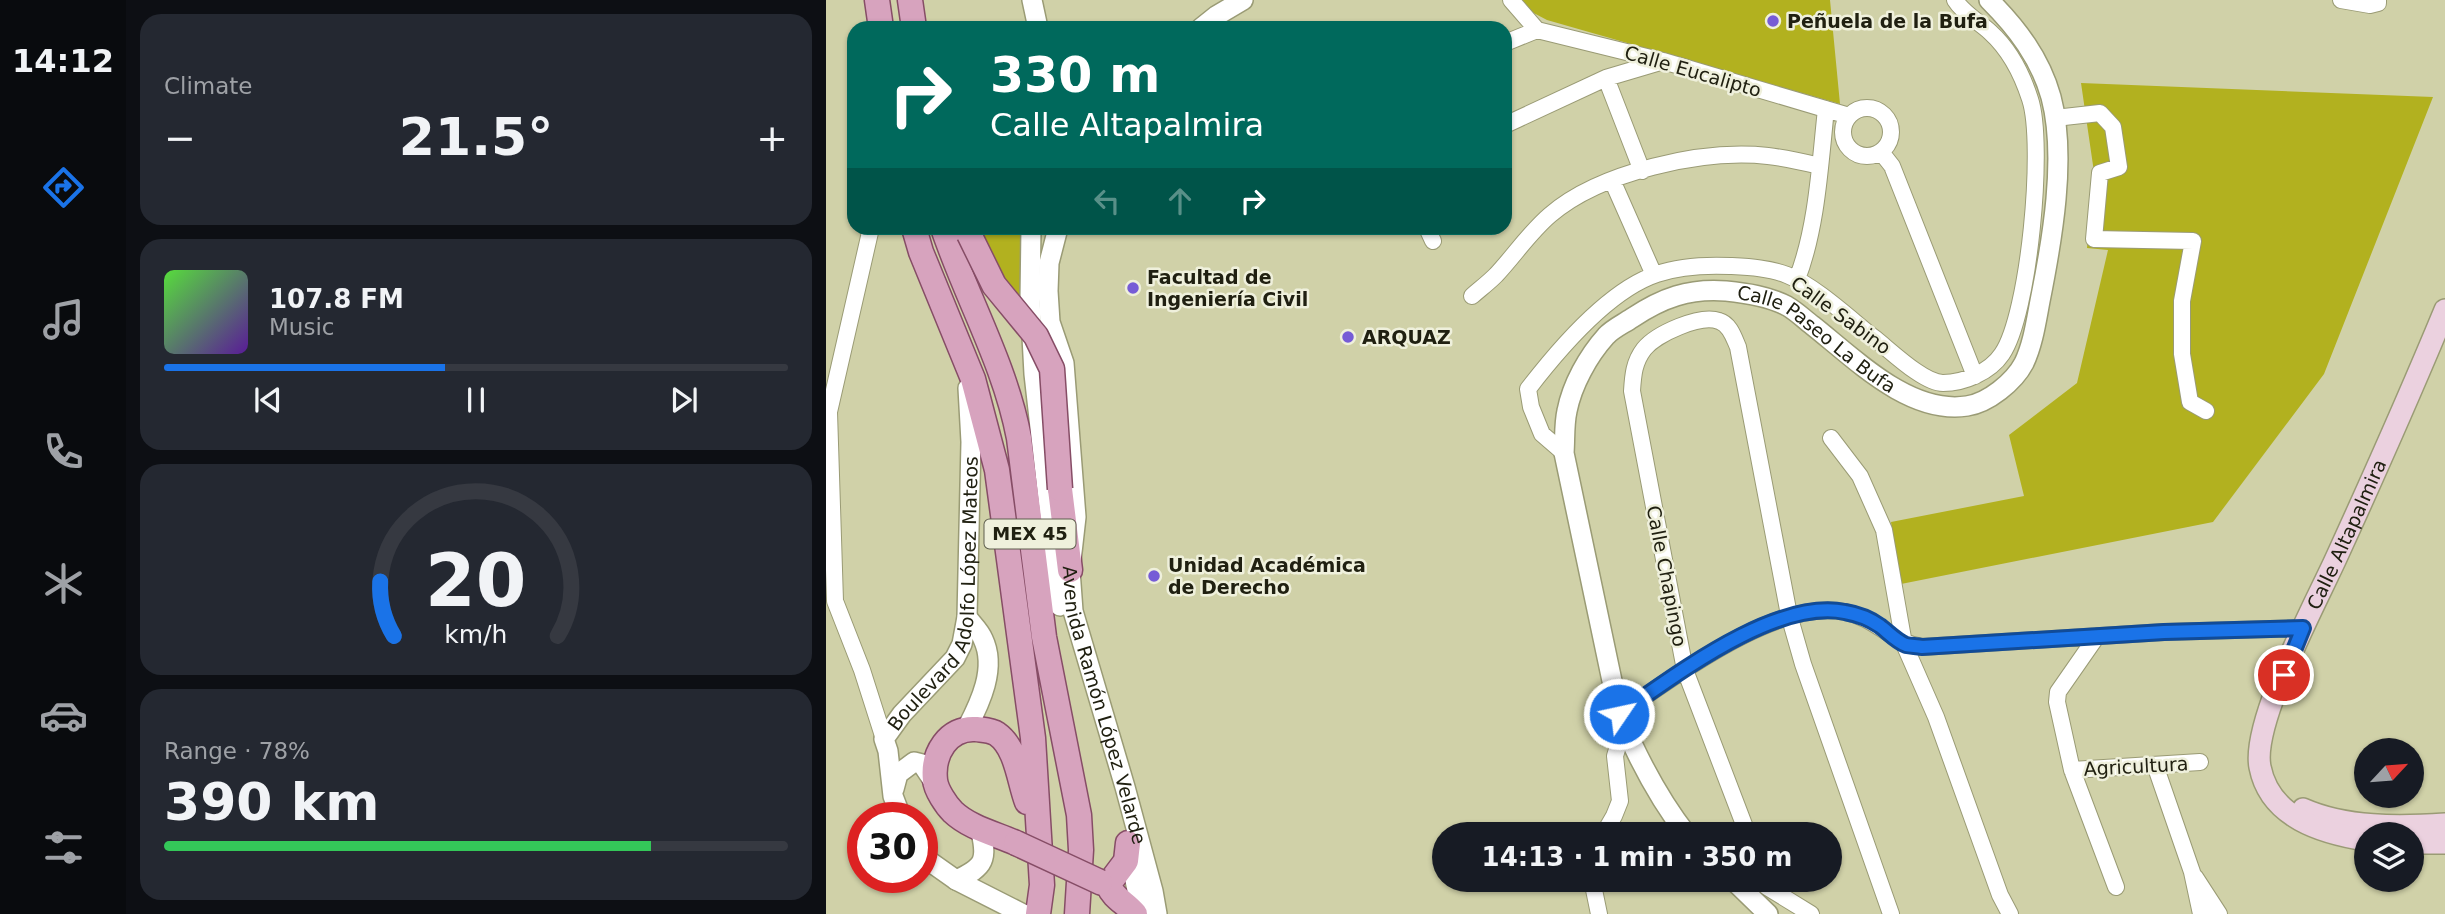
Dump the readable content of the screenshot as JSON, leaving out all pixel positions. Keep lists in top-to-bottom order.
{
  "streets": {
    "main road": ["MEX 45", "Calle Altapalmira", "Boulevard Adolfo López Mateos"],
    "street": [
      "Calle Eucalipto",
      "Calle Sabino",
      "Calle Paseo La Bufa",
      "Calle Chapingo",
      "Avenida Ramón López Velarde",
      "Agricultura"
    ]
  },
  "crossings": [
    ["Calle Sabino", "Calle Paseo La Bufa"],
    ["MEX 45", "Boulevard Adolfo López Mateos"]
  ],
  "places": [
    "Peñuela de la Bufa",
    "Facultad de Ingeniería Civil",
    "ARQUAZ",
    "Unidad Académica de Derecho"
  ],
  "north": "top right",
  "page": {
    "tabs": "14:12",
    "tile": [
      "Climate",
      ["Range · 78%", "390 km"]
    ],
    "turn": ["330 m", "Calle Altapalmira"],
    "heat": ["−", "21.5°", "+"],
    "song": ["107.8 FM", "Music"],
    "limit": "30",
    "trip": "14:13 · 1 min · 350 m",
    "gauge": ["20", "km/h"]
  }
}
